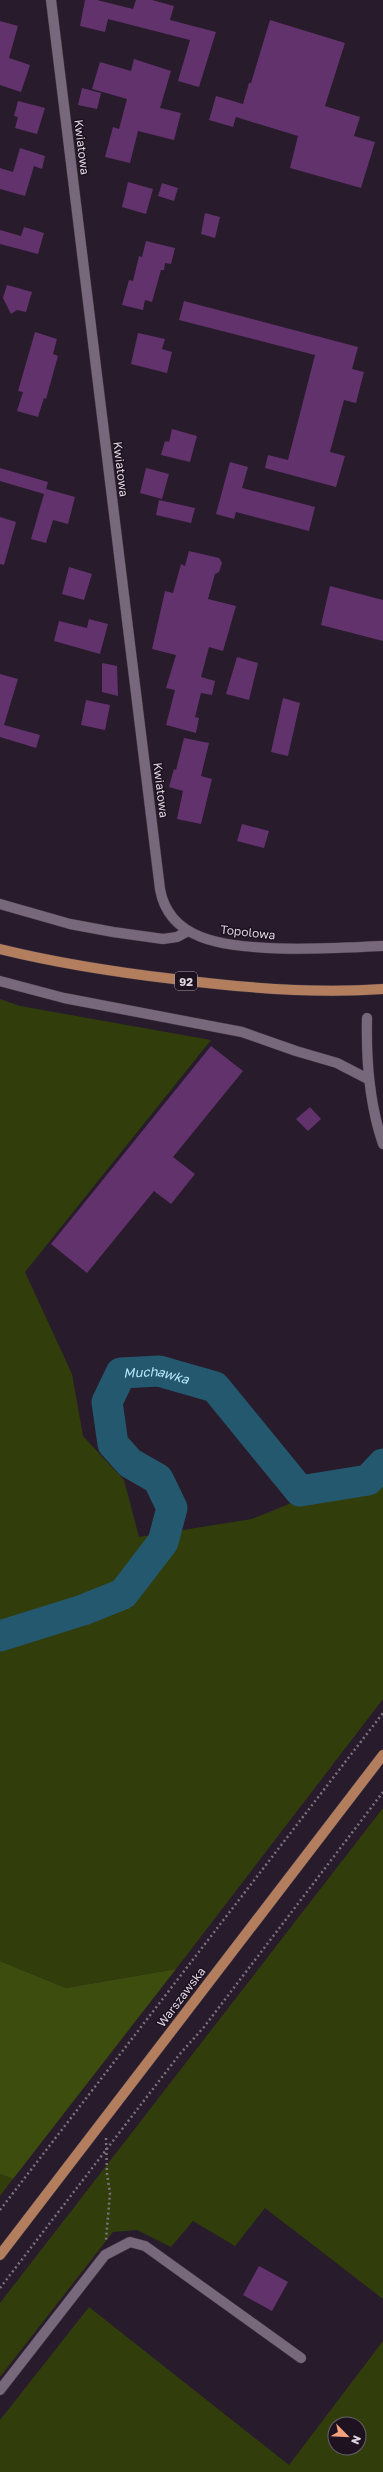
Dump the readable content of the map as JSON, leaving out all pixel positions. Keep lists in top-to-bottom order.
{
  "streets": {
    "main road": ["92", "Warszawska"],
    "street": ["Kwiatowa", "Topolowa"]
  },
  "crossings": [
    ["Kwiatowa", "Topolowa"]
  ],
  "water": ["Muchawka"],
  "north": "bottom right"
}
